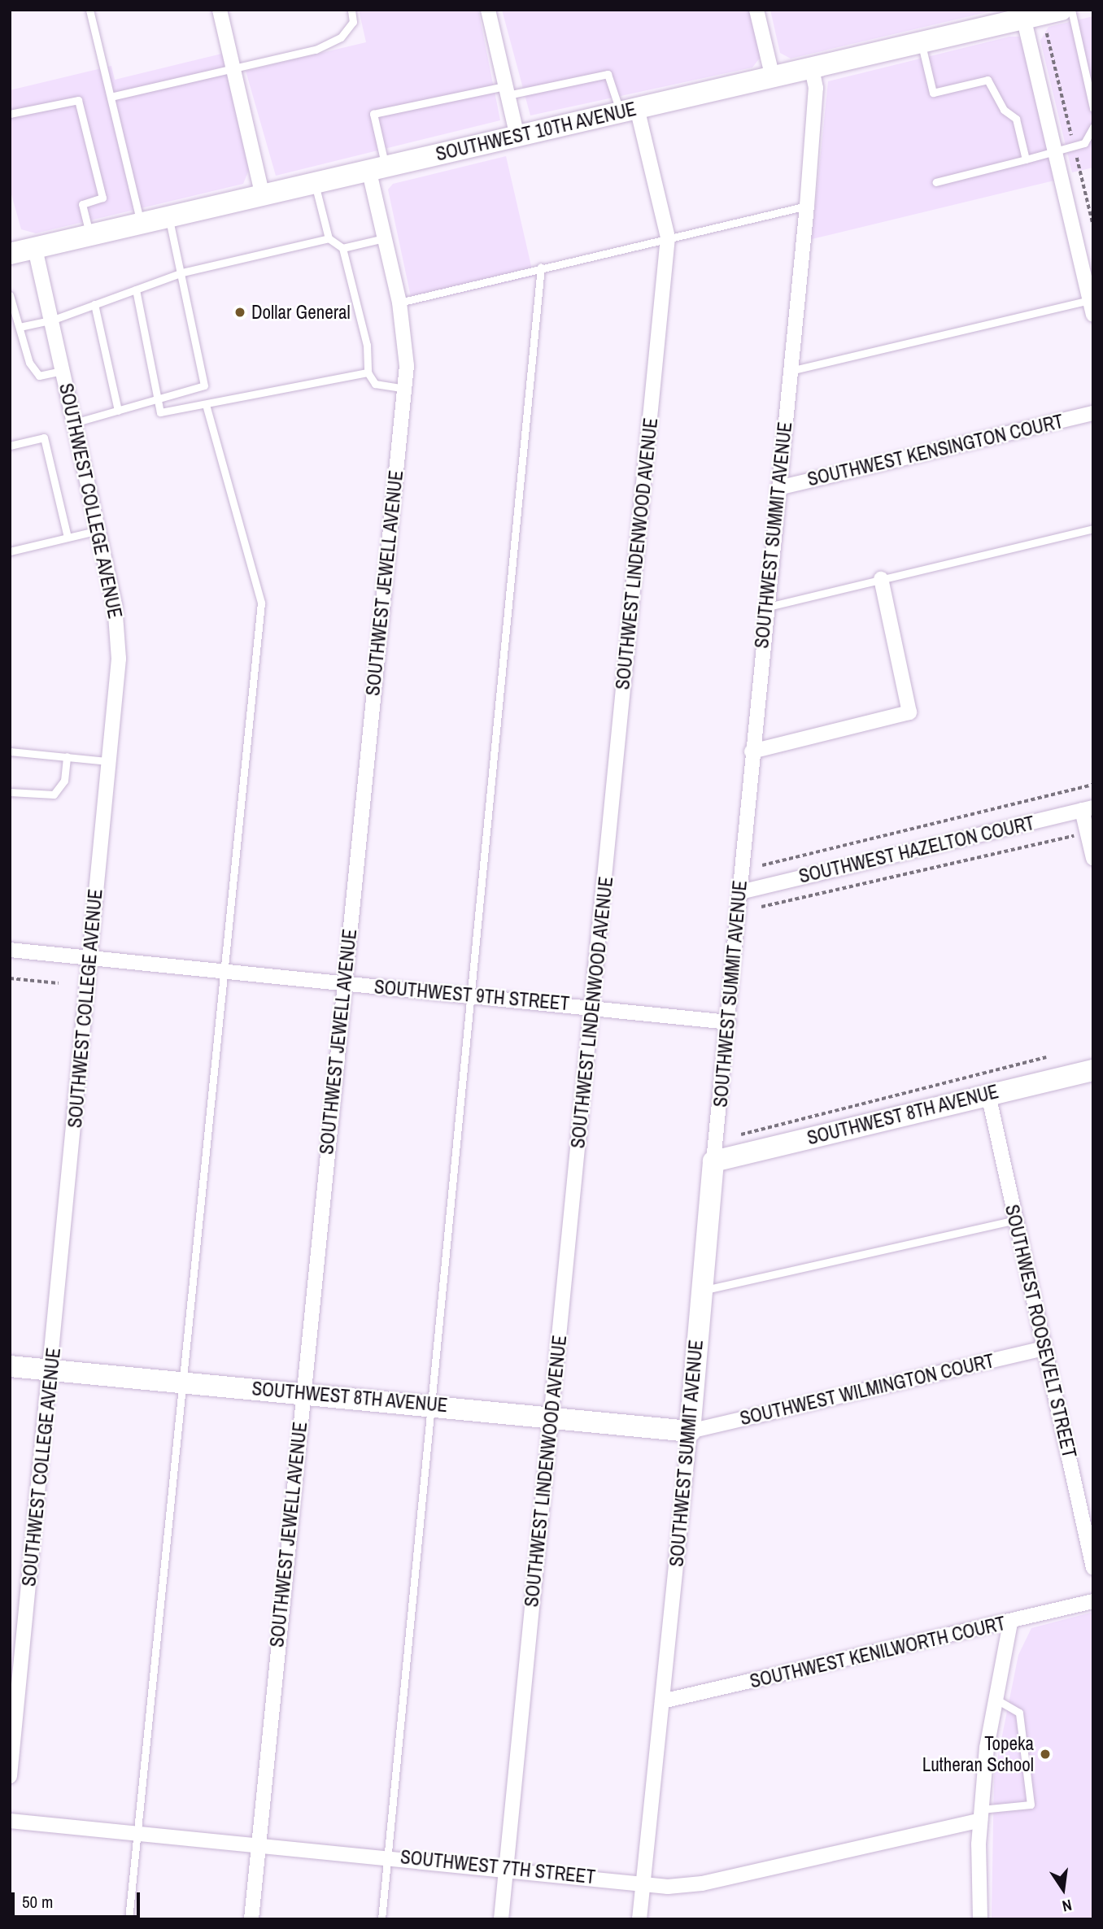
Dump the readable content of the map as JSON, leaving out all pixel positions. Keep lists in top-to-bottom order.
{
  "streets": {
    "street": [
      "SOUTHWEST 10TH AVENUE",
      "SOUTHWEST KENSINGTON COURT",
      "SOUTHWEST COLLEGE AVENUE",
      "SOUTHWEST SUMMIT AVENUE",
      "SOUTHWEST LINDENWOOD AVENUE",
      "SOUTHWEST JEWELL AVENUE",
      "SOUTHWEST HAZELTON COURT",
      "SOUTHWEST 9TH STREET",
      "SOUTHWEST 8TH AVENUE",
      "SOUTHWEST ROOSEVELT STREET",
      "SOUTHWEST WILMINGTON COURT",
      "SOUTHWEST KENILWORTH COURT",
      "SOUTHWEST 7TH STREET"
    ]
  },
  "crossings": [
    ["SOUTHWEST 10TH AVENUE", "SOUTHWEST COLLEGE AVENUE"],
    ["SOUTHWEST 10TH AVENUE", "SOUTHWEST SUMMIT AVENUE"],
    ["SOUTHWEST 10TH AVENUE", "SOUTHWEST LINDENWOOD AVENUE"],
    ["SOUTHWEST 10TH AVENUE", "SOUTHWEST JEWELL AVENUE"],
    ["SOUTHWEST KENSINGTON COURT", "SOUTHWEST SUMMIT AVENUE"],
    ["SOUTHWEST COLLEGE AVENUE", "SOUTHWEST 9TH STREET"],
    ["SOUTHWEST COLLEGE AVENUE", "SOUTHWEST 8TH AVENUE"],
    ["SOUTHWEST SUMMIT AVENUE", "SOUTHWEST HAZELTON COURT"],
    ["SOUTHWEST SUMMIT AVENUE", "SOUTHWEST 9TH STREET"],
    ["SOUTHWEST SUMMIT AVENUE", "SOUTHWEST 8TH AVENUE"],
    ["SOUTHWEST SUMMIT AVENUE", "SOUTHWEST WILMINGTON COURT"],
    ["SOUTHWEST SUMMIT AVENUE", "SOUTHWEST KENILWORTH COURT"],
    ["SOUTHWEST SUMMIT AVENUE", "SOUTHWEST 7TH STREET"],
    ["SOUTHWEST LINDENWOOD AVENUE", "SOUTHWEST 9TH STREET"],
    ["SOUTHWEST LINDENWOOD AVENUE", "SOUTHWEST 8TH AVENUE"],
    ["SOUTHWEST LINDENWOOD AVENUE", "SOUTHWEST 7TH STREET"],
    ["SOUTHWEST JEWELL AVENUE", "SOUTHWEST 9TH STREET"],
    ["SOUTHWEST JEWELL AVENUE", "SOUTHWEST 8TH AVENUE"],
    ["SOUTHWEST JEWELL AVENUE", "SOUTHWEST 7TH STREET"],
    ["SOUTHWEST 8TH AVENUE", "SOUTHWEST ROOSEVELT STREET"],
    ["SOUTHWEST 8TH AVENUE", "SOUTHWEST WILMINGTON COURT"],
    ["SOUTHWEST ROOSEVELT STREET", "SOUTHWEST WILMINGTON COURT"]
  ],
  "places": ["Dollar General", "Topeka Lutheran School"],
  "scale_bar": "50 m",
  "north": "bottom"
}
